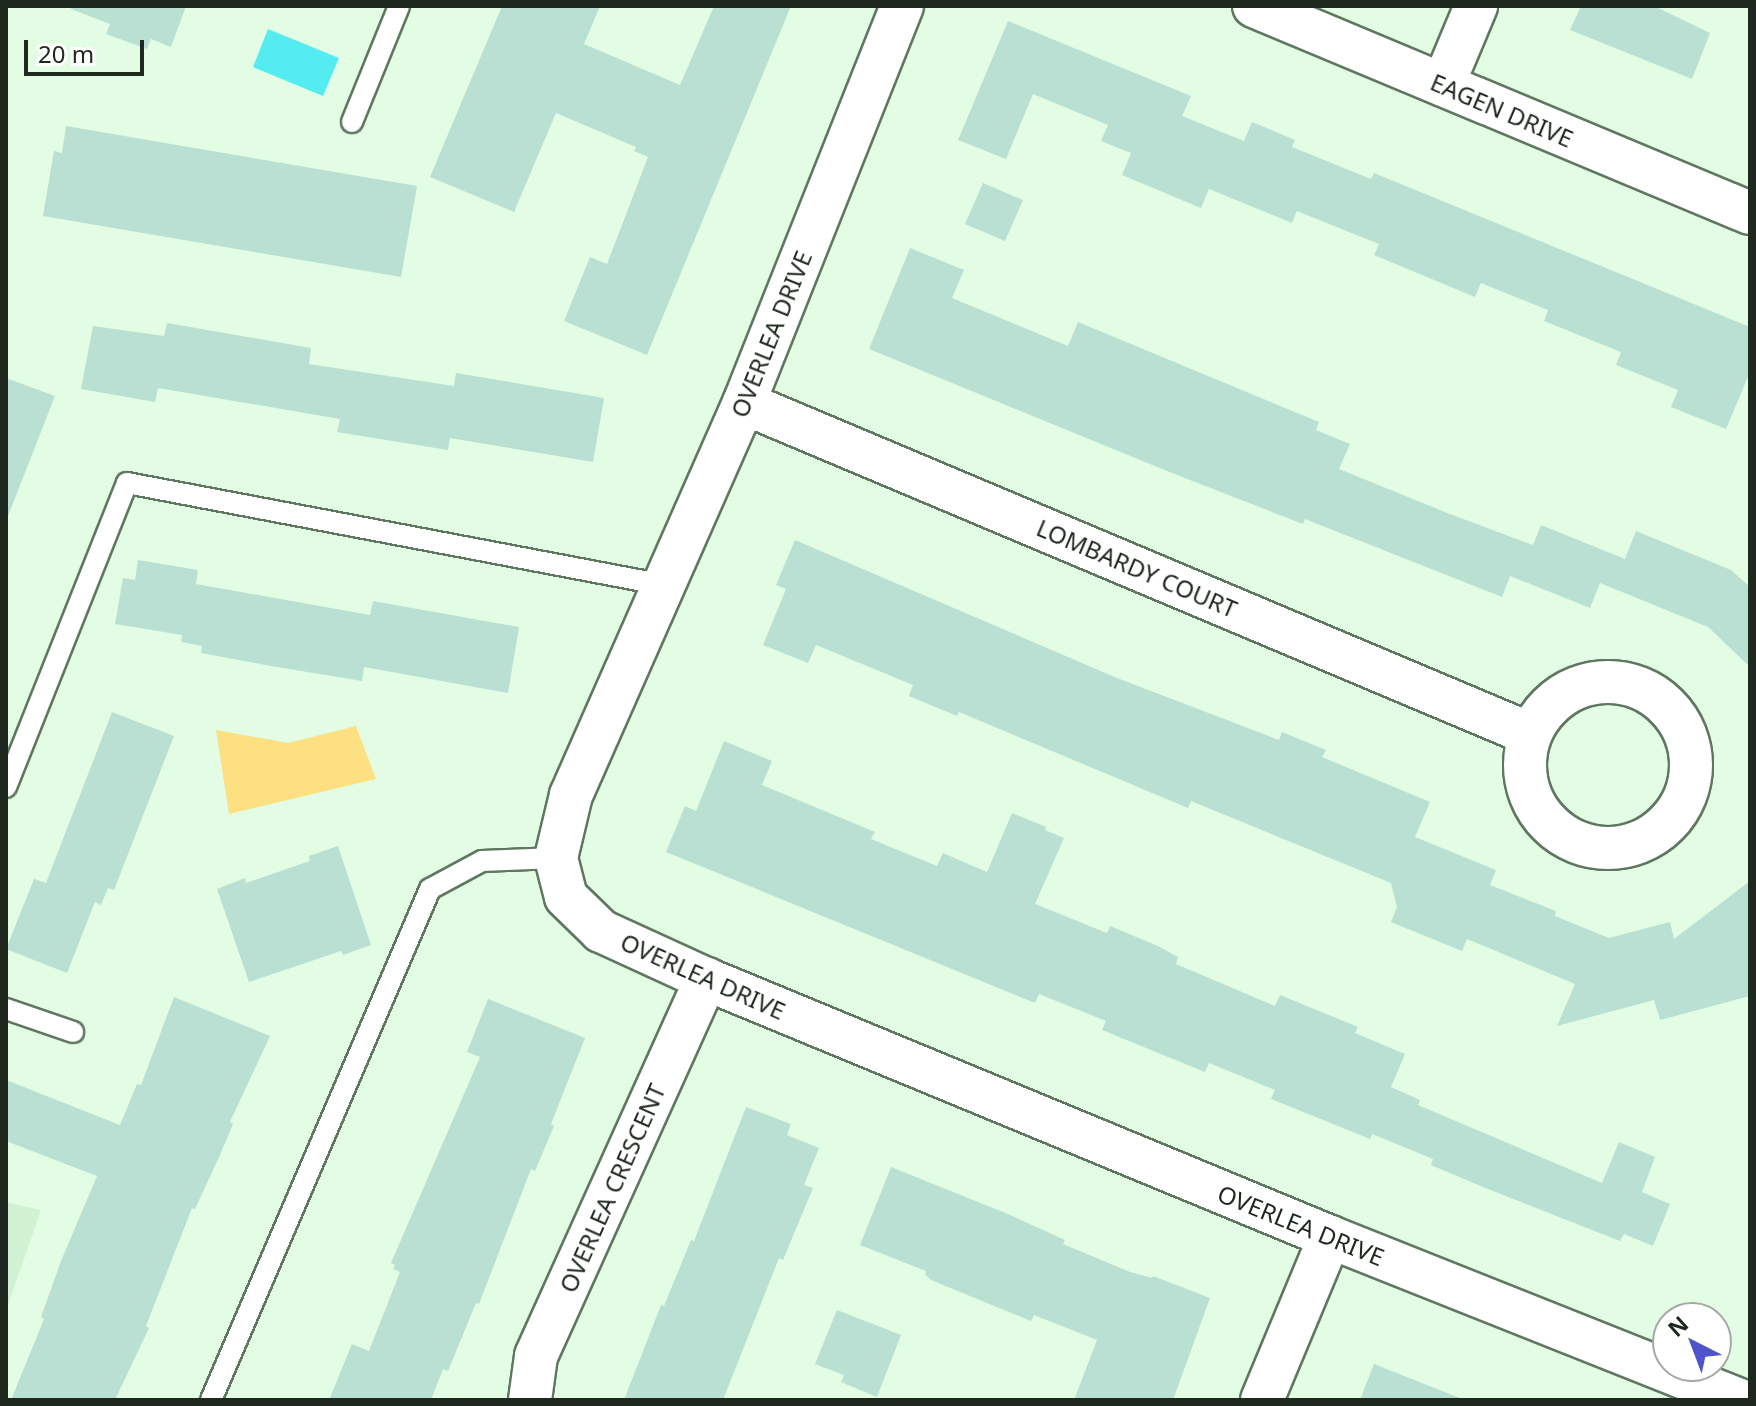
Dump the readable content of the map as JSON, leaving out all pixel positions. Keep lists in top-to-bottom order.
{
  "streets": {
    "street": [
      "EAGEN DRIVE",
      "OVERLEA DRIVE",
      "LOMBARDY COURT",
      "OVERLEA CRESCENT"
    ]
  },
  "crossings": [
    ["OVERLEA DRIVE", "LOMBARDY COURT"],
    ["OVERLEA DRIVE", "OVERLEA CRESCENT"]
  ],
  "scale_bar": "20 m",
  "north": "top left"
}
